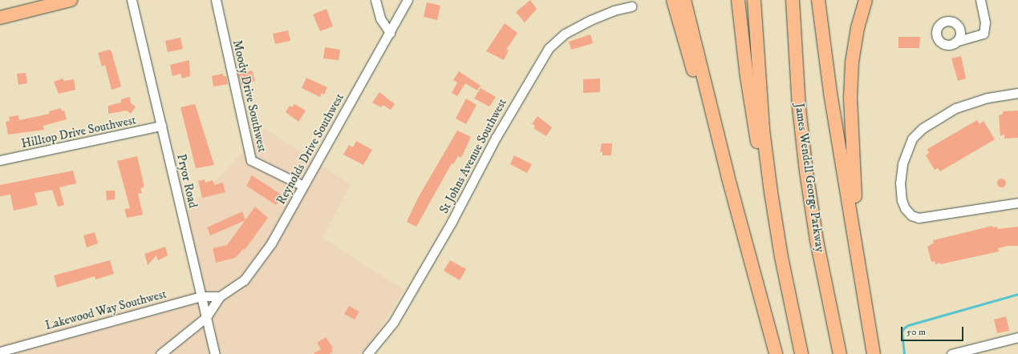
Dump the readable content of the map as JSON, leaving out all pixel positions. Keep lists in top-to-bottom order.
{
  "streets": {
    "highway": ["James Wendell George Parkway"],
    "street": [
      "Moody Drive Southwest",
      "Hilltop Drive Southwest",
      "Reynolds Drive Southwest",
      "St Johns Avenue Southwest",
      "Pryor Road",
      "Lakewood Way Southwest"
    ]
  },
  "crossings": [
    ["Moody Drive Southwest", "Reynolds Drive Southwest"],
    ["Hilltop Drive Southwest", "Pryor Road"],
    ["Reynolds Drive Southwest", "Lakewood Way Southwest"],
    ["Pryor Road", "Lakewood Way Southwest"]
  ],
  "scale_bar": "50 m"
}
